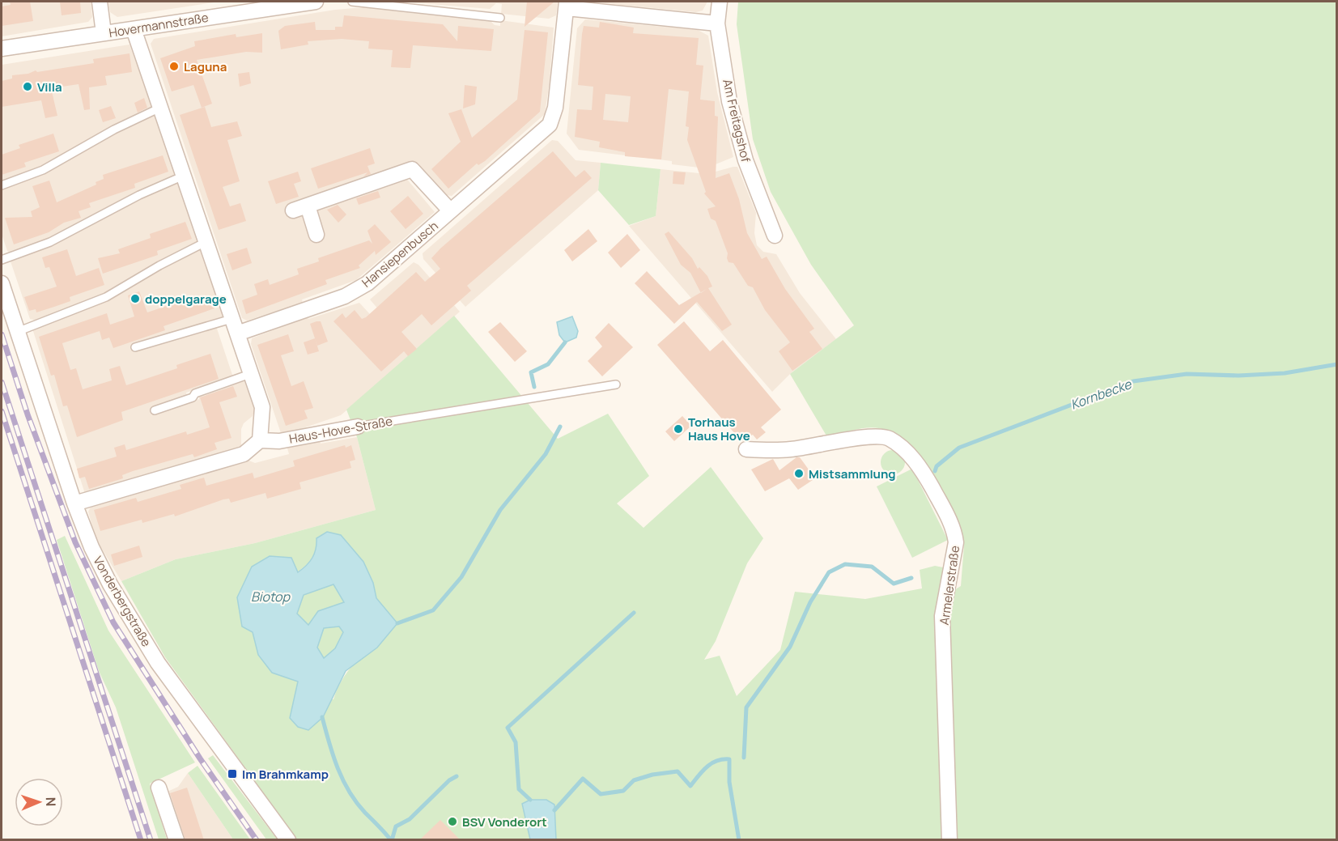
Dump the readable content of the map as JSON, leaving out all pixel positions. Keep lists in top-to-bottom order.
{
  "streets": {
    "street": [
      "Hovermannstraße",
      "Am Freitagshof",
      "Hansiepenbusch",
      "Haus-Hove-Straße",
      "Armelerstraße",
      "Vonderbergstraße"
    ]
  },
  "crossings": [
    ["Am Freitagshof", "Hansiepenbusch"]
  ],
  "water": ["Kornbecke", "Biotop"],
  "places": {
    "other": [
      "Laguna",
      "Villa",
      "doppelgarage",
      "Torhaus Haus Hove",
      "Mistsammlung",
      "BSV Vonderort"
    ],
    "transit": ["Im Brahmkamp"]
  },
  "north": "right"
}
